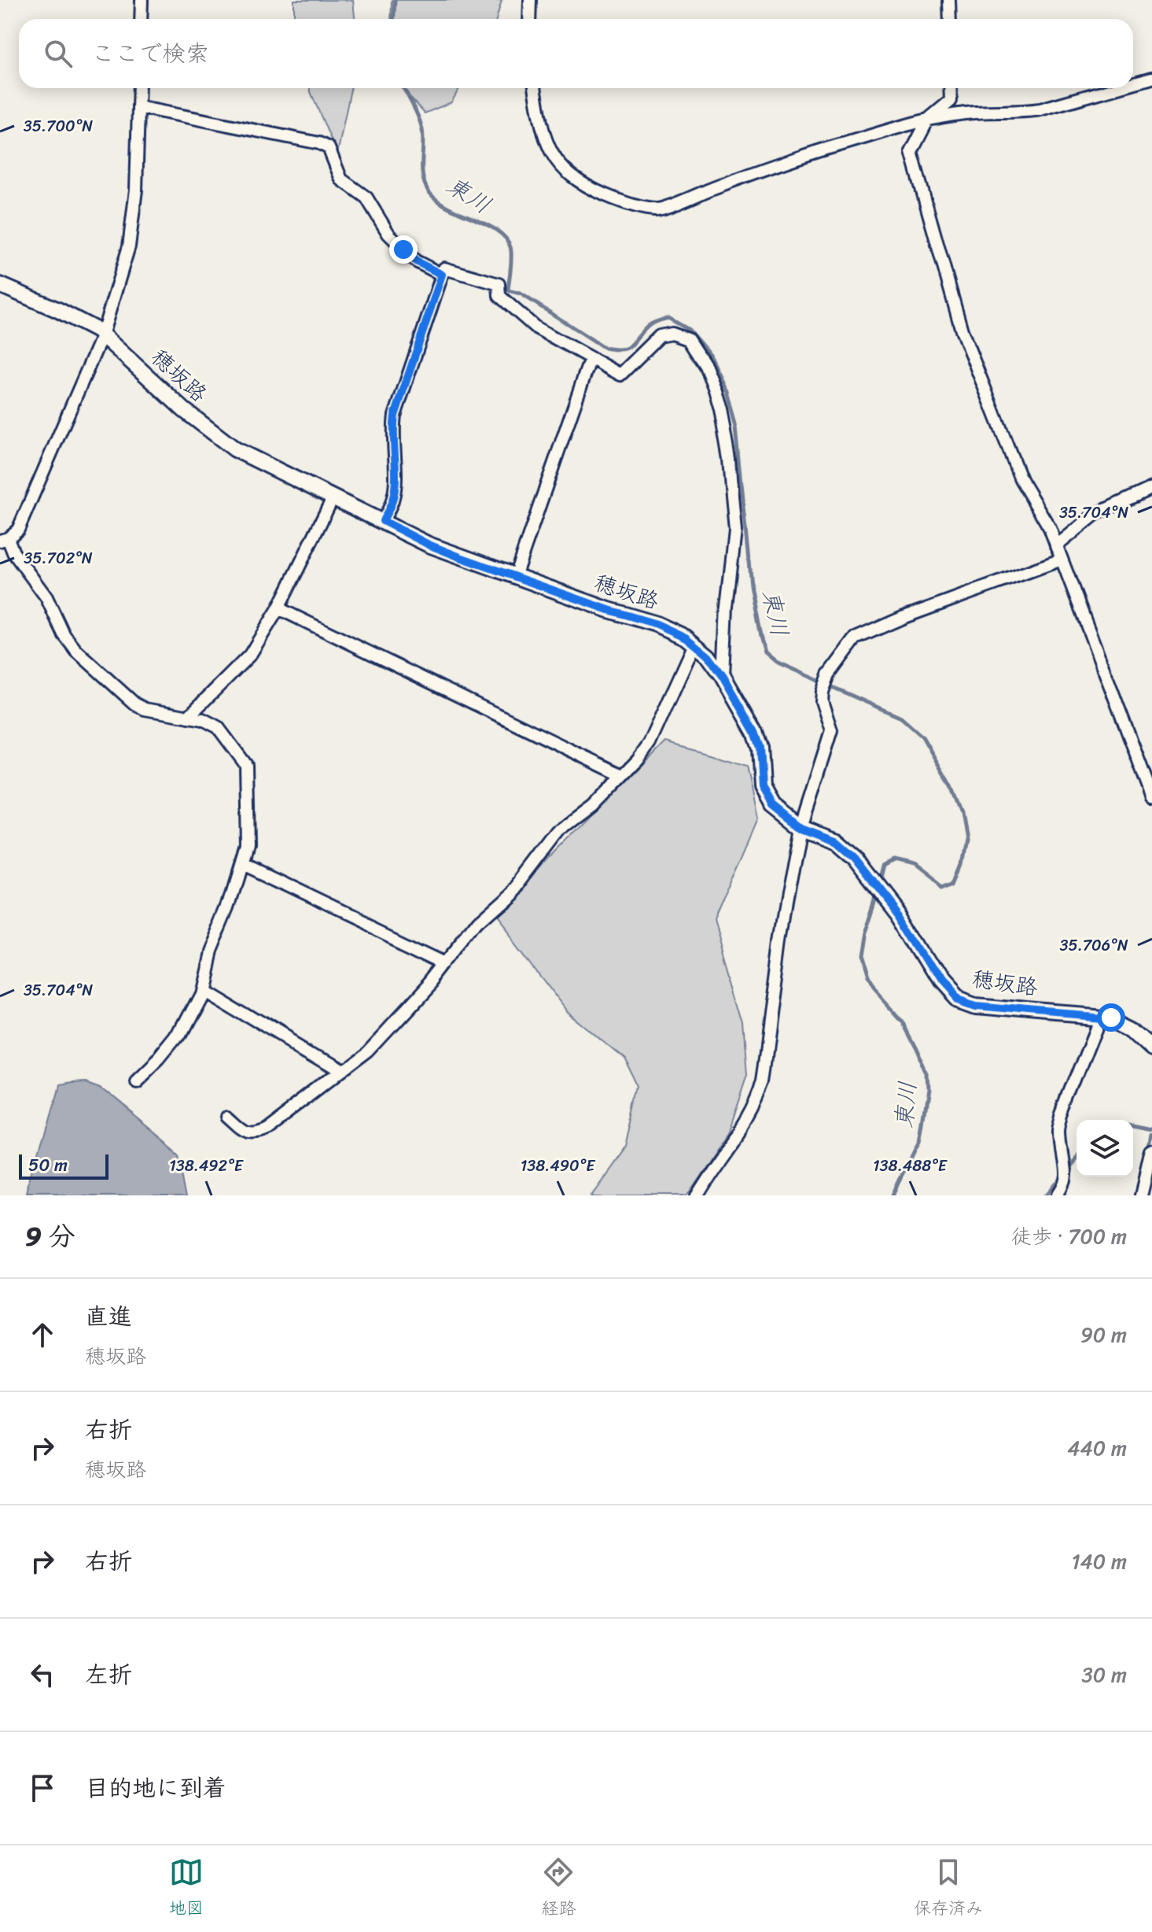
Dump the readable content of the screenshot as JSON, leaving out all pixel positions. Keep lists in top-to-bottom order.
{
  "streets": {
    "main road": ["穂坂路"]
  },
  "water": ["東川"],
  "scale_bar": "50 m",
  "page": {
    "search": "ここで検索",
    "scale": "50 m",
    "heading": ["9 分", "徒歩 · 700 m"],
    "list": [
      ["直進", "穂坂路", "90 m"],
      ["右折", "穂坂路", "440 m"],
      ["右折", "140 m"],
      ["左折", "30 m"],
      "目的地に到着"
    ],
    "nav": ["地図", "経路", "保存済み"]
  },
  "coordinates": [
    "35.700°N",
    "35.704°N",
    "35.702°N",
    "35.706°N",
    "138.492°E",
    "138.490°E",
    "138.488°E"
  ]
}
